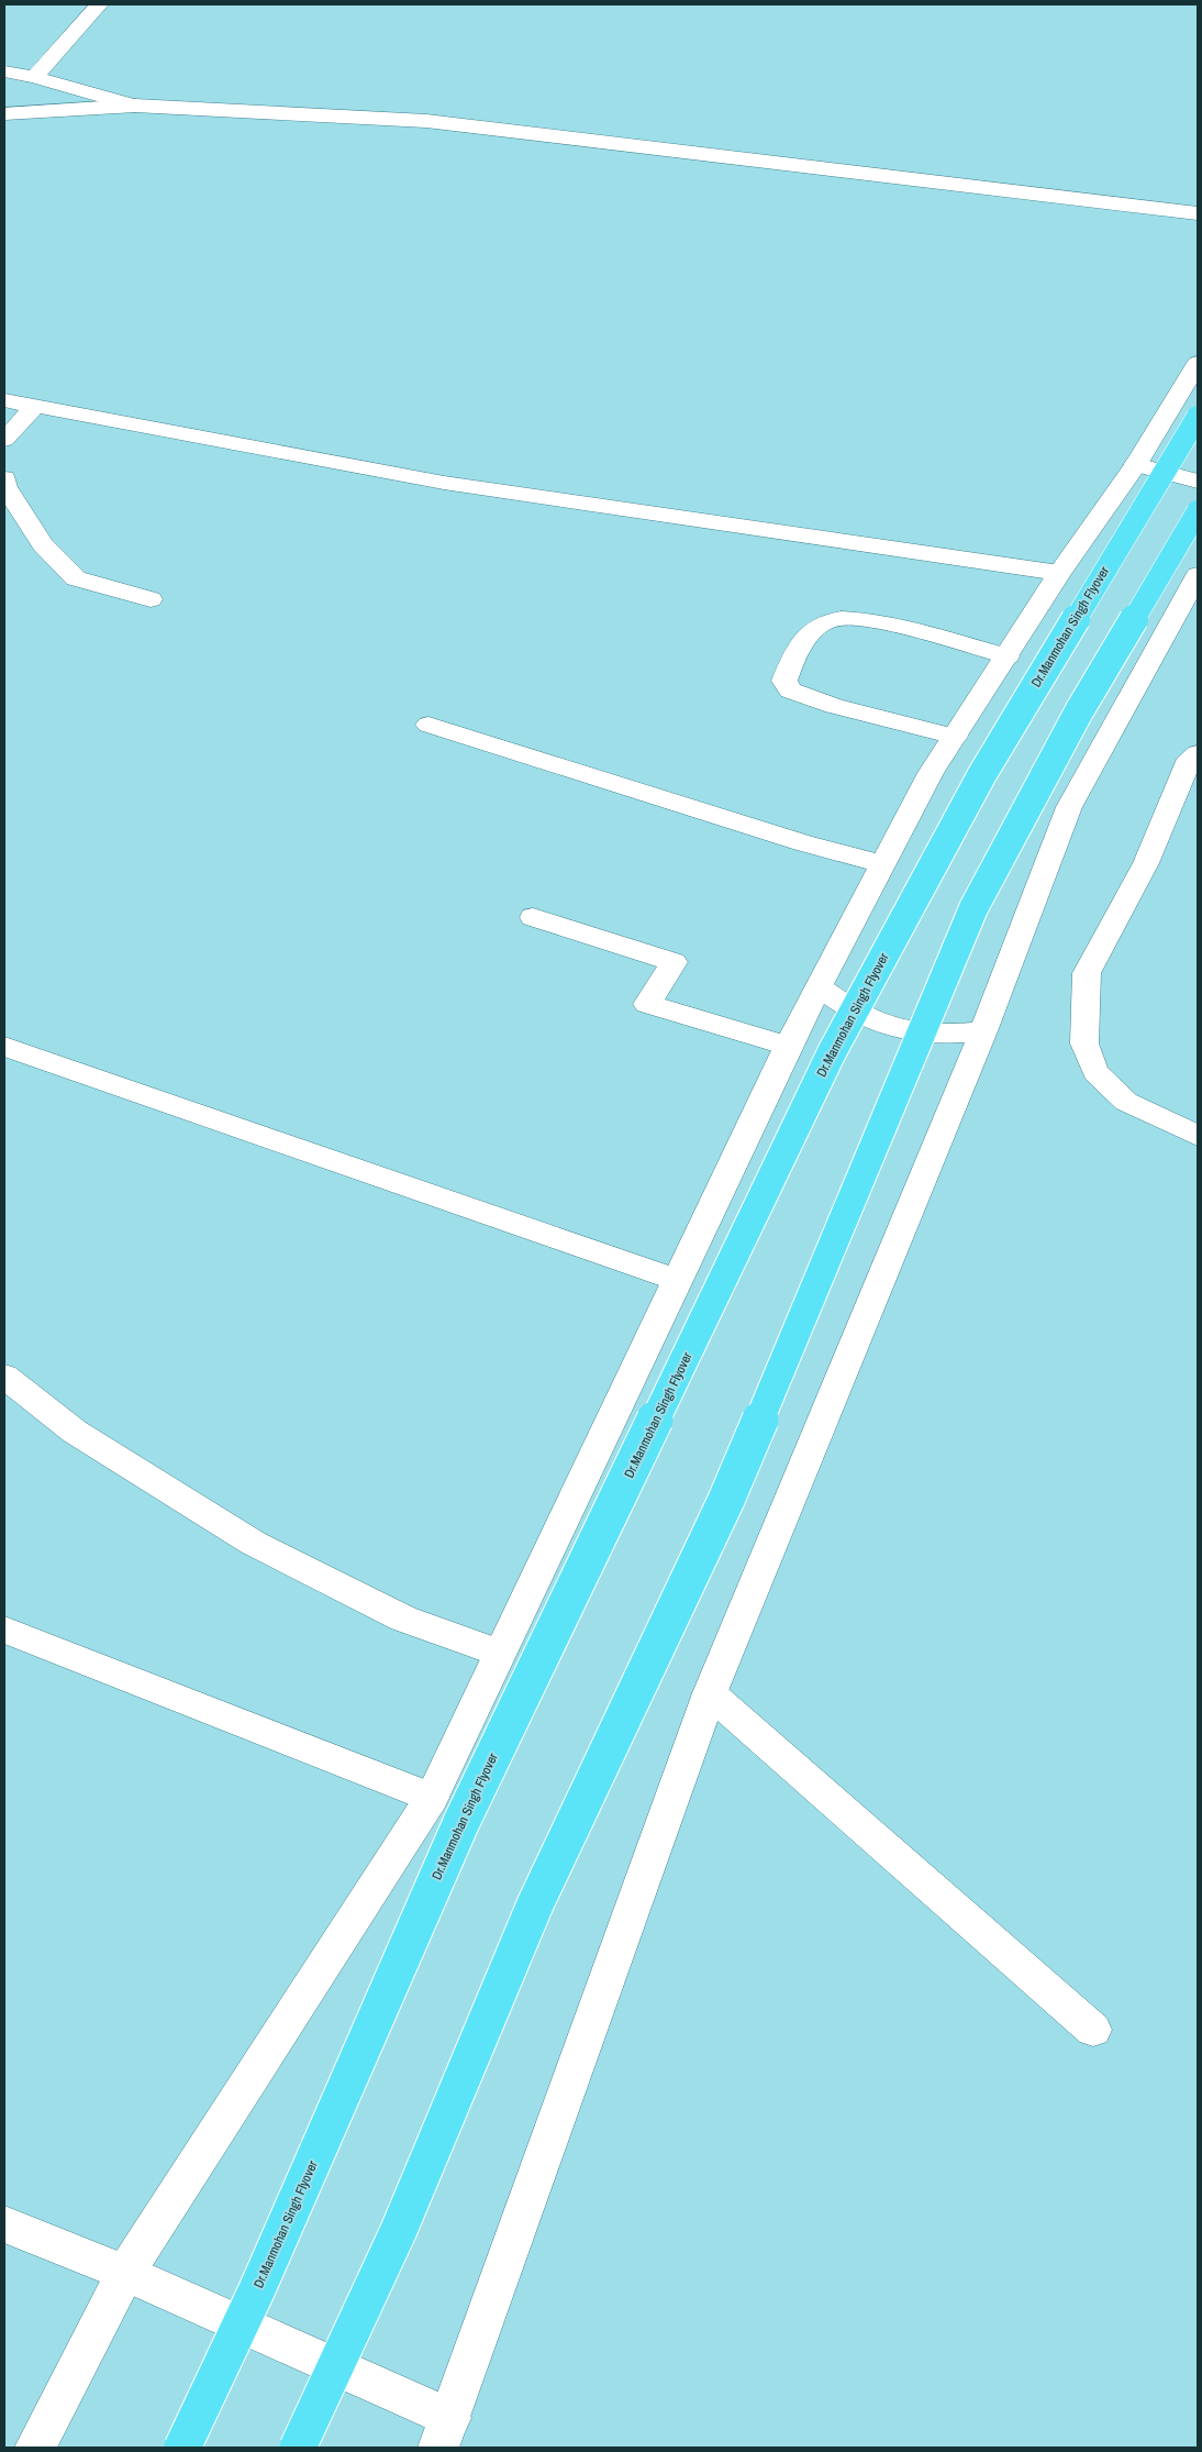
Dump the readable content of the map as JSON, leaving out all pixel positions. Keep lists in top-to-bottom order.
{
  "streets": {
    "highway": ["Dr.Manmohan Singh Flyover"]
  }
}
